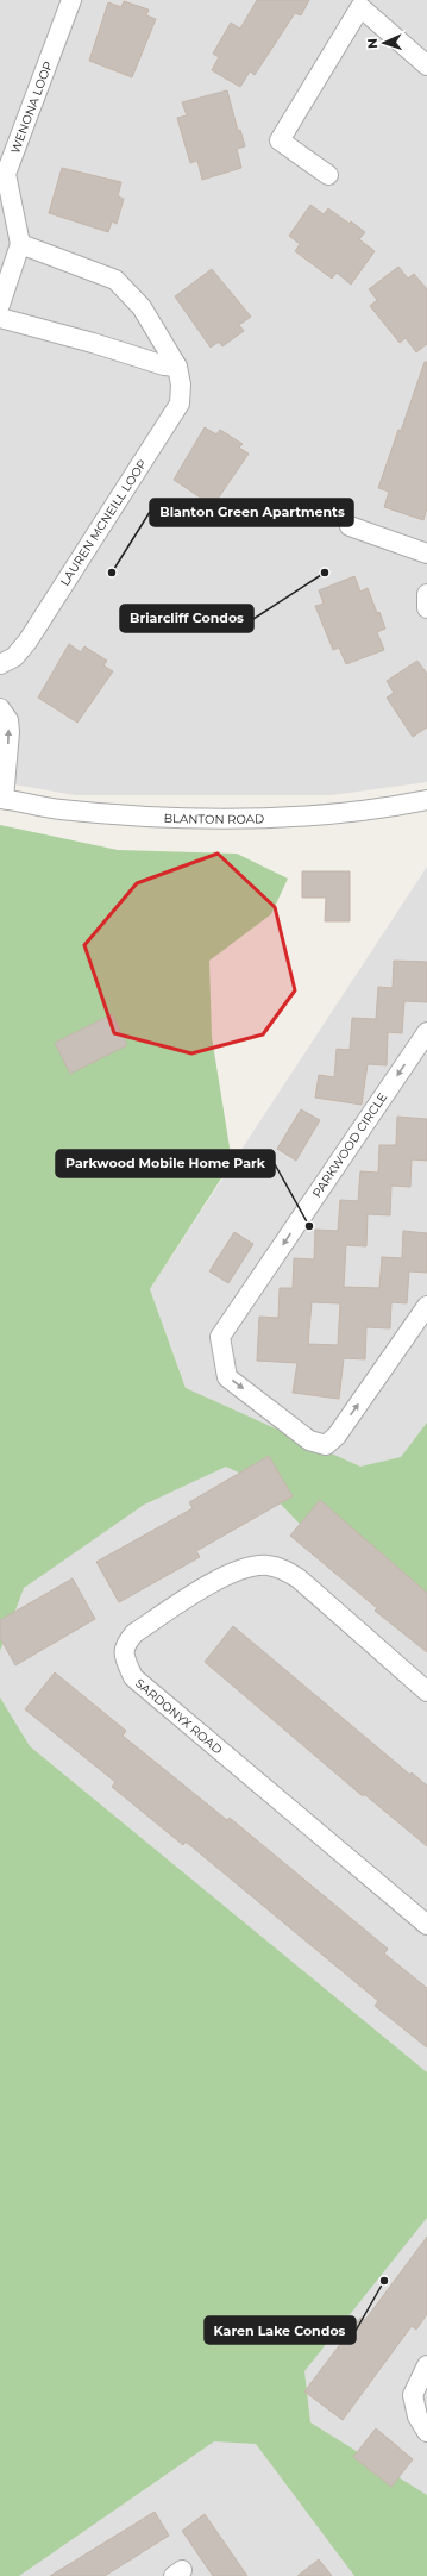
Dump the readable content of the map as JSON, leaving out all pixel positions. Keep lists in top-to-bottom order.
{
  "streets": {
    "street": [
      "WENONA LOOP",
      "LAUREN MCNEILL LOOP",
      "BLANTON ROAD",
      "PARKWOOD CIRCLE",
      "SARDONYX ROAD"
    ]
  },
  "crossings": [
    ["WENONA LOOP", "LAUREN MCNEILL LOOP"]
  ],
  "places": [
    "Blanton Green Apartments",
    "Briarcliff Condos",
    "Parkwood Mobile Home Park",
    "Karen Lake Condos"
  ],
  "north": "left"
}
